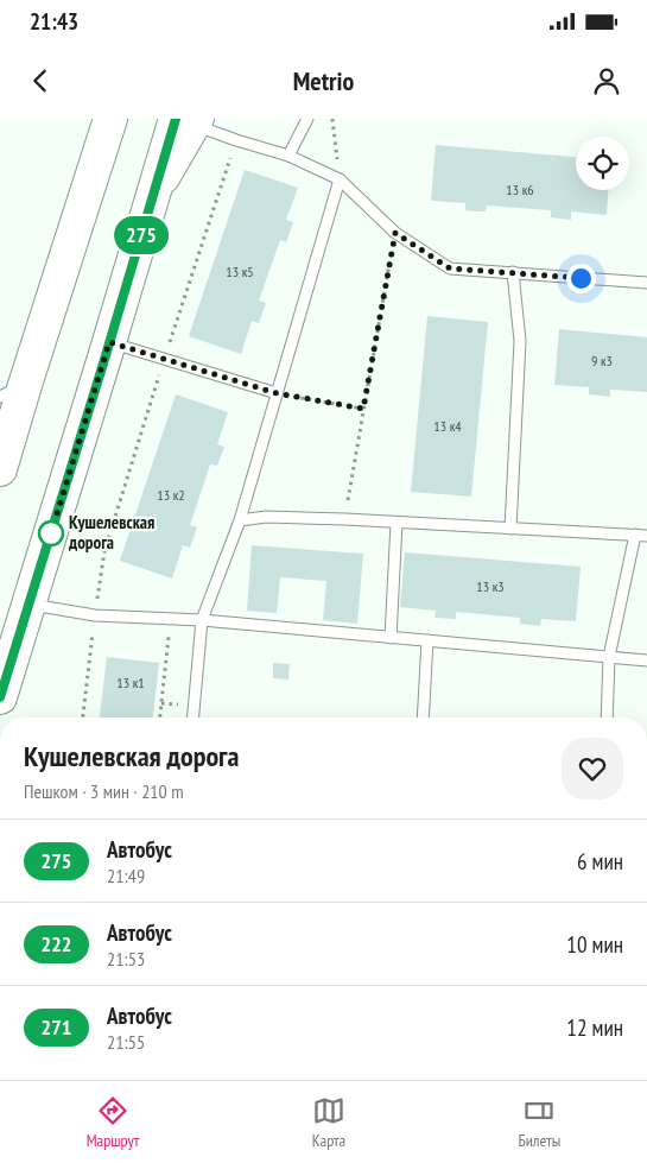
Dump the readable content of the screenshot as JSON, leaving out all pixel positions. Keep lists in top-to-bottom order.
{
  "places": ["Кушелевская дорога"],
  "lines": ["bus line 275"],
  "house_numbers": [
    "13 к6",
    "13 к5",
    "9 к3",
    "13 к4",
    "13 к2",
    "13 к3",
    "13 к1"
  ],
  "page": {
    "status": "21:43",
    "header": "Metrio",
    "on_map": "275",
    "heading": ["Кушелевская дорога", "Пешком · 3 мин · 210 m"],
    "list": [
      {
        "mark": "275",
        "name": "Автобус",
        "note": "21:49",
        "value": "6 мин"
      },
      {
        "mark": "222",
        "name": "Автобус",
        "note": "21:53",
        "value": "10 мин"
      },
      {
        "mark": "271",
        "name": "Автобус",
        "note": "21:55",
        "value": "12 мин"
      }
    ],
    "tabs": ["Маршрут", "Карта", "Билеты"]
  }
}
